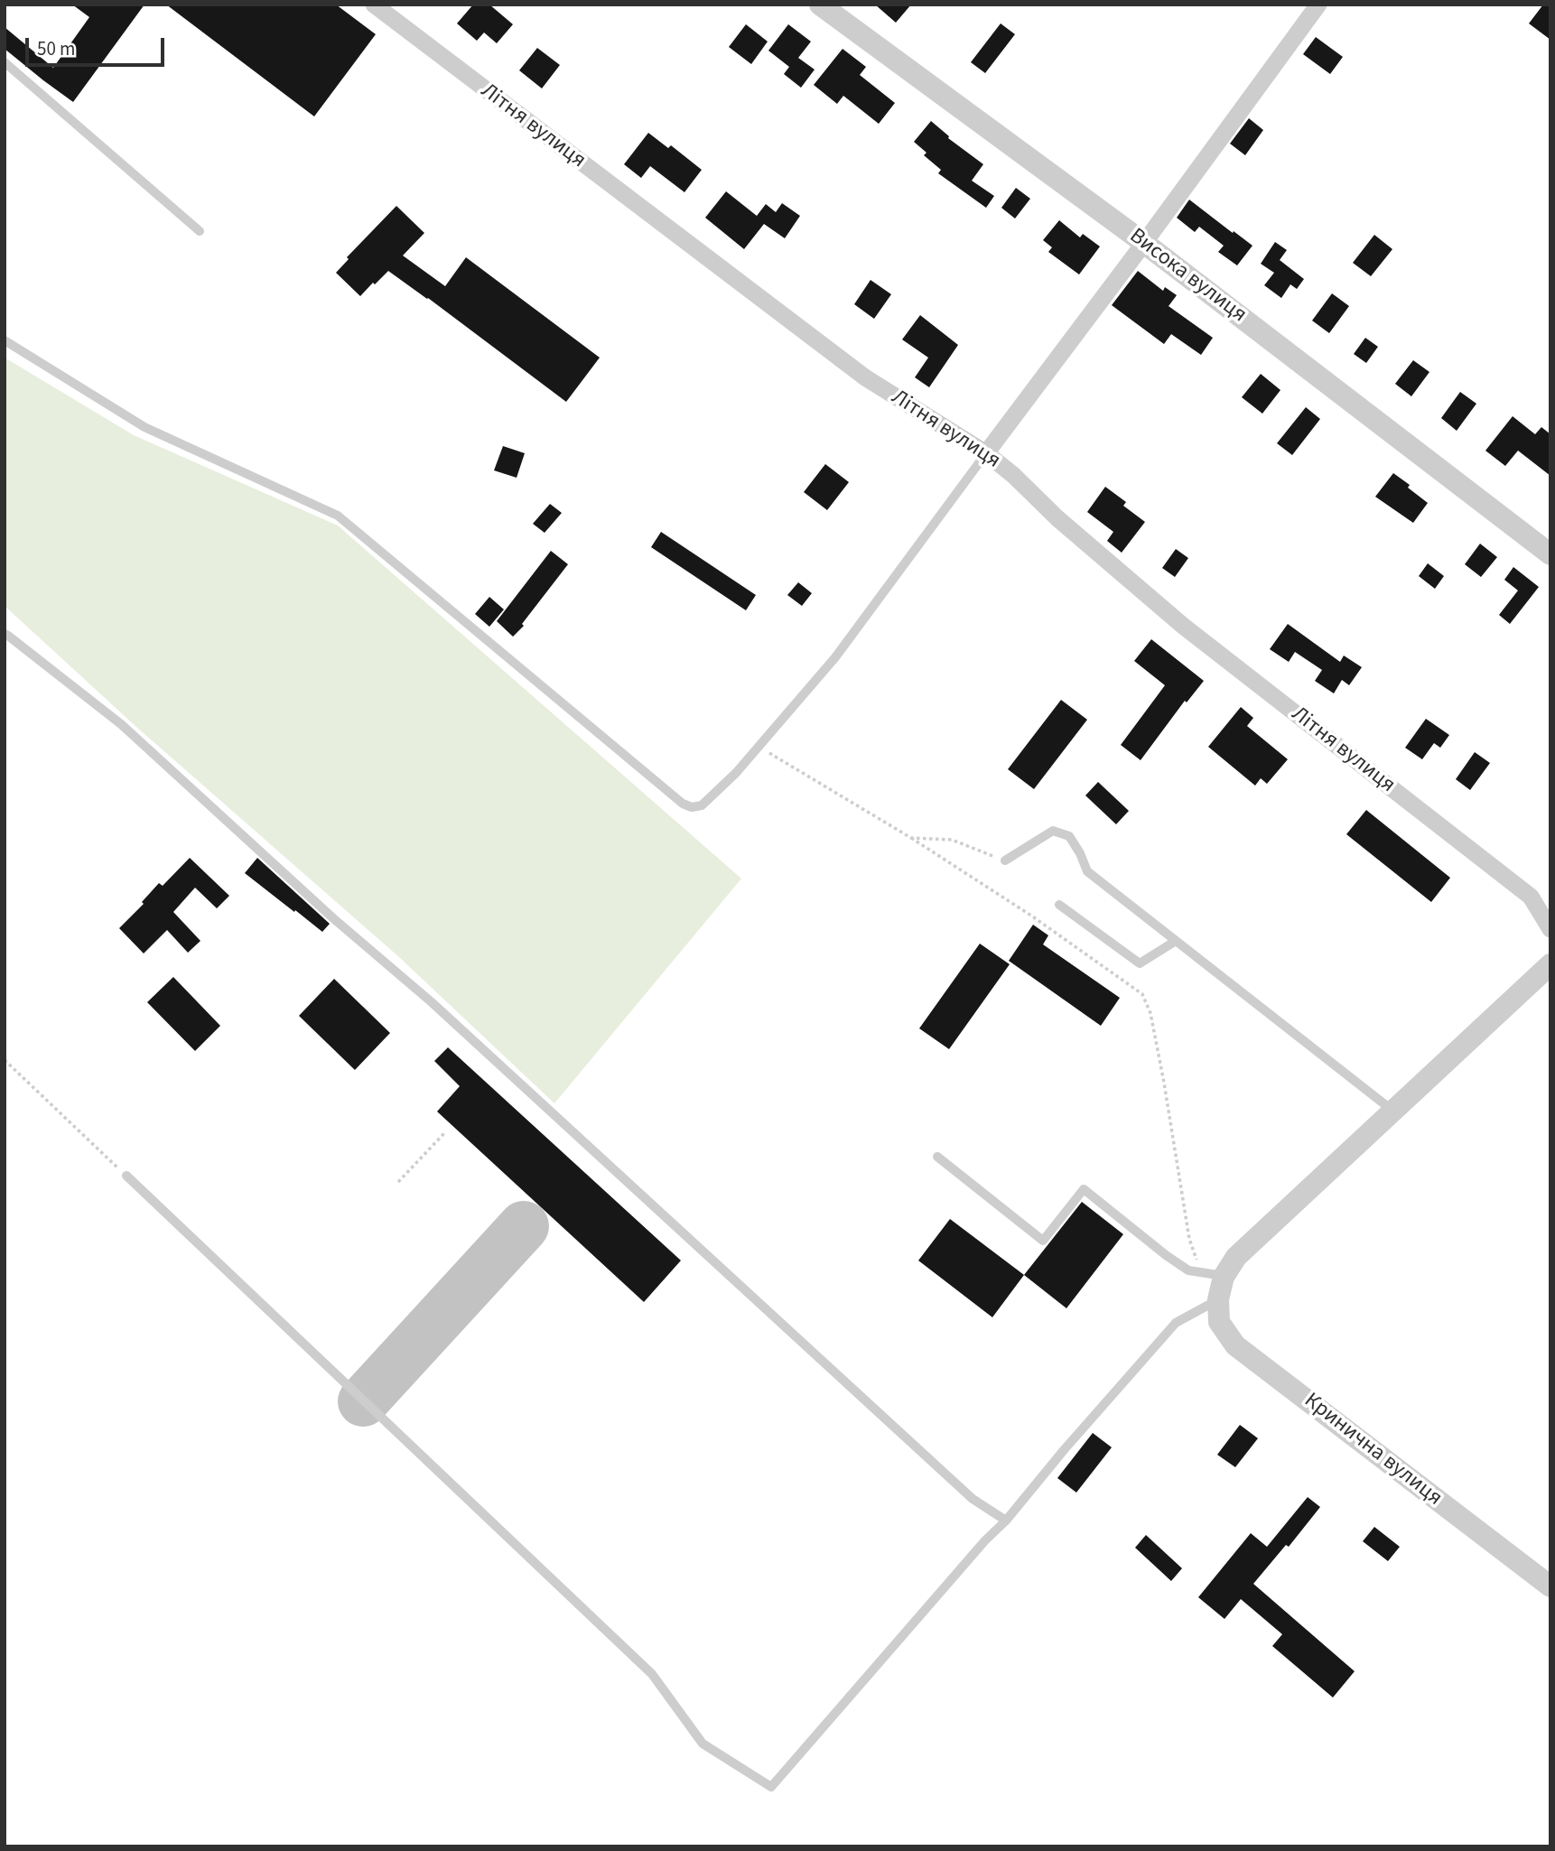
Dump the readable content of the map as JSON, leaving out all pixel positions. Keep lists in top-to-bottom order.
{
  "streets": {
    "street": ["Літня вулиця", "Висока вулиця", "Кринична вулиця"]
  },
  "scale_bar": "50 m"
}
